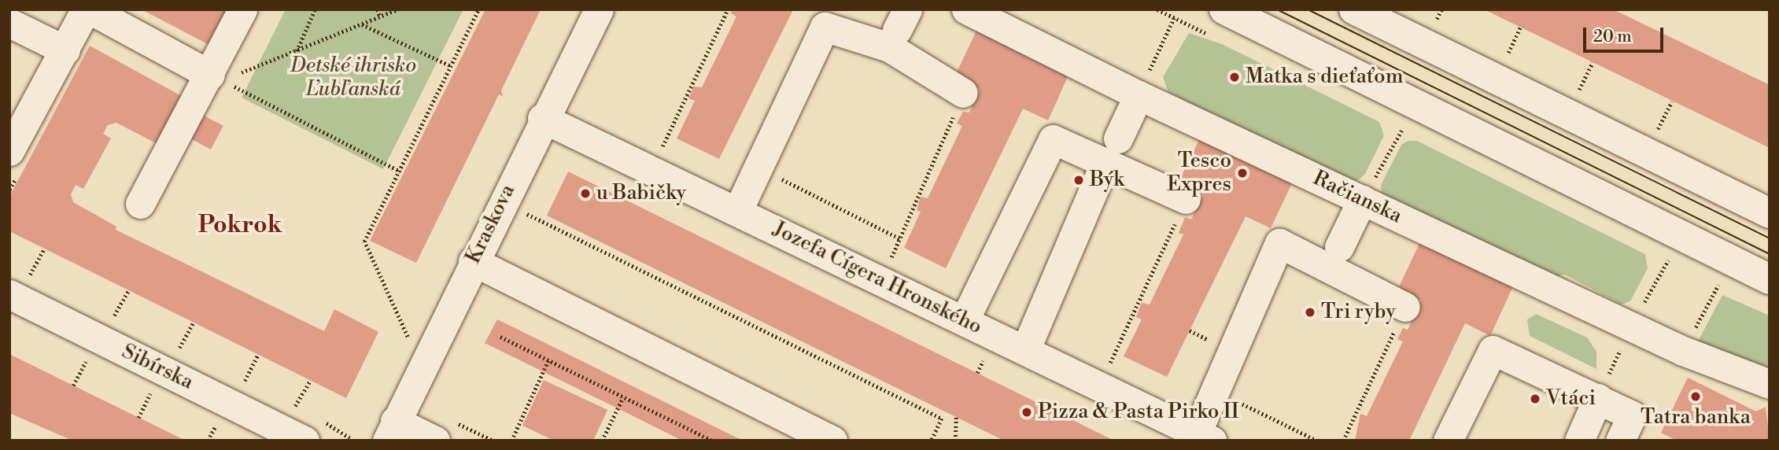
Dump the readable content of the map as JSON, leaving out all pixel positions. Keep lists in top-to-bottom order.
{
  "streets": {
    "street": [
      "Račianska",
      "Kraskova",
      "Jozefa Cígera Hronského",
      "Sibírska"
    ]
  },
  "crossings": [
    ["Kraskova", "Jozefa Cígera Hronského"]
  ],
  "districts": ["Pokrok"],
  "parks": ["Detské ihrisko Ľubľanská"],
  "places": [
    "Matka s dieťaťom",
    "Tesco Expres",
    "Býk",
    "u Babičky",
    "Tri ryby",
    "Tatra banka",
    "Vtáci",
    "Pizza & Pasta Pirko II"
  ],
  "scale_bar": "20 m"
}
